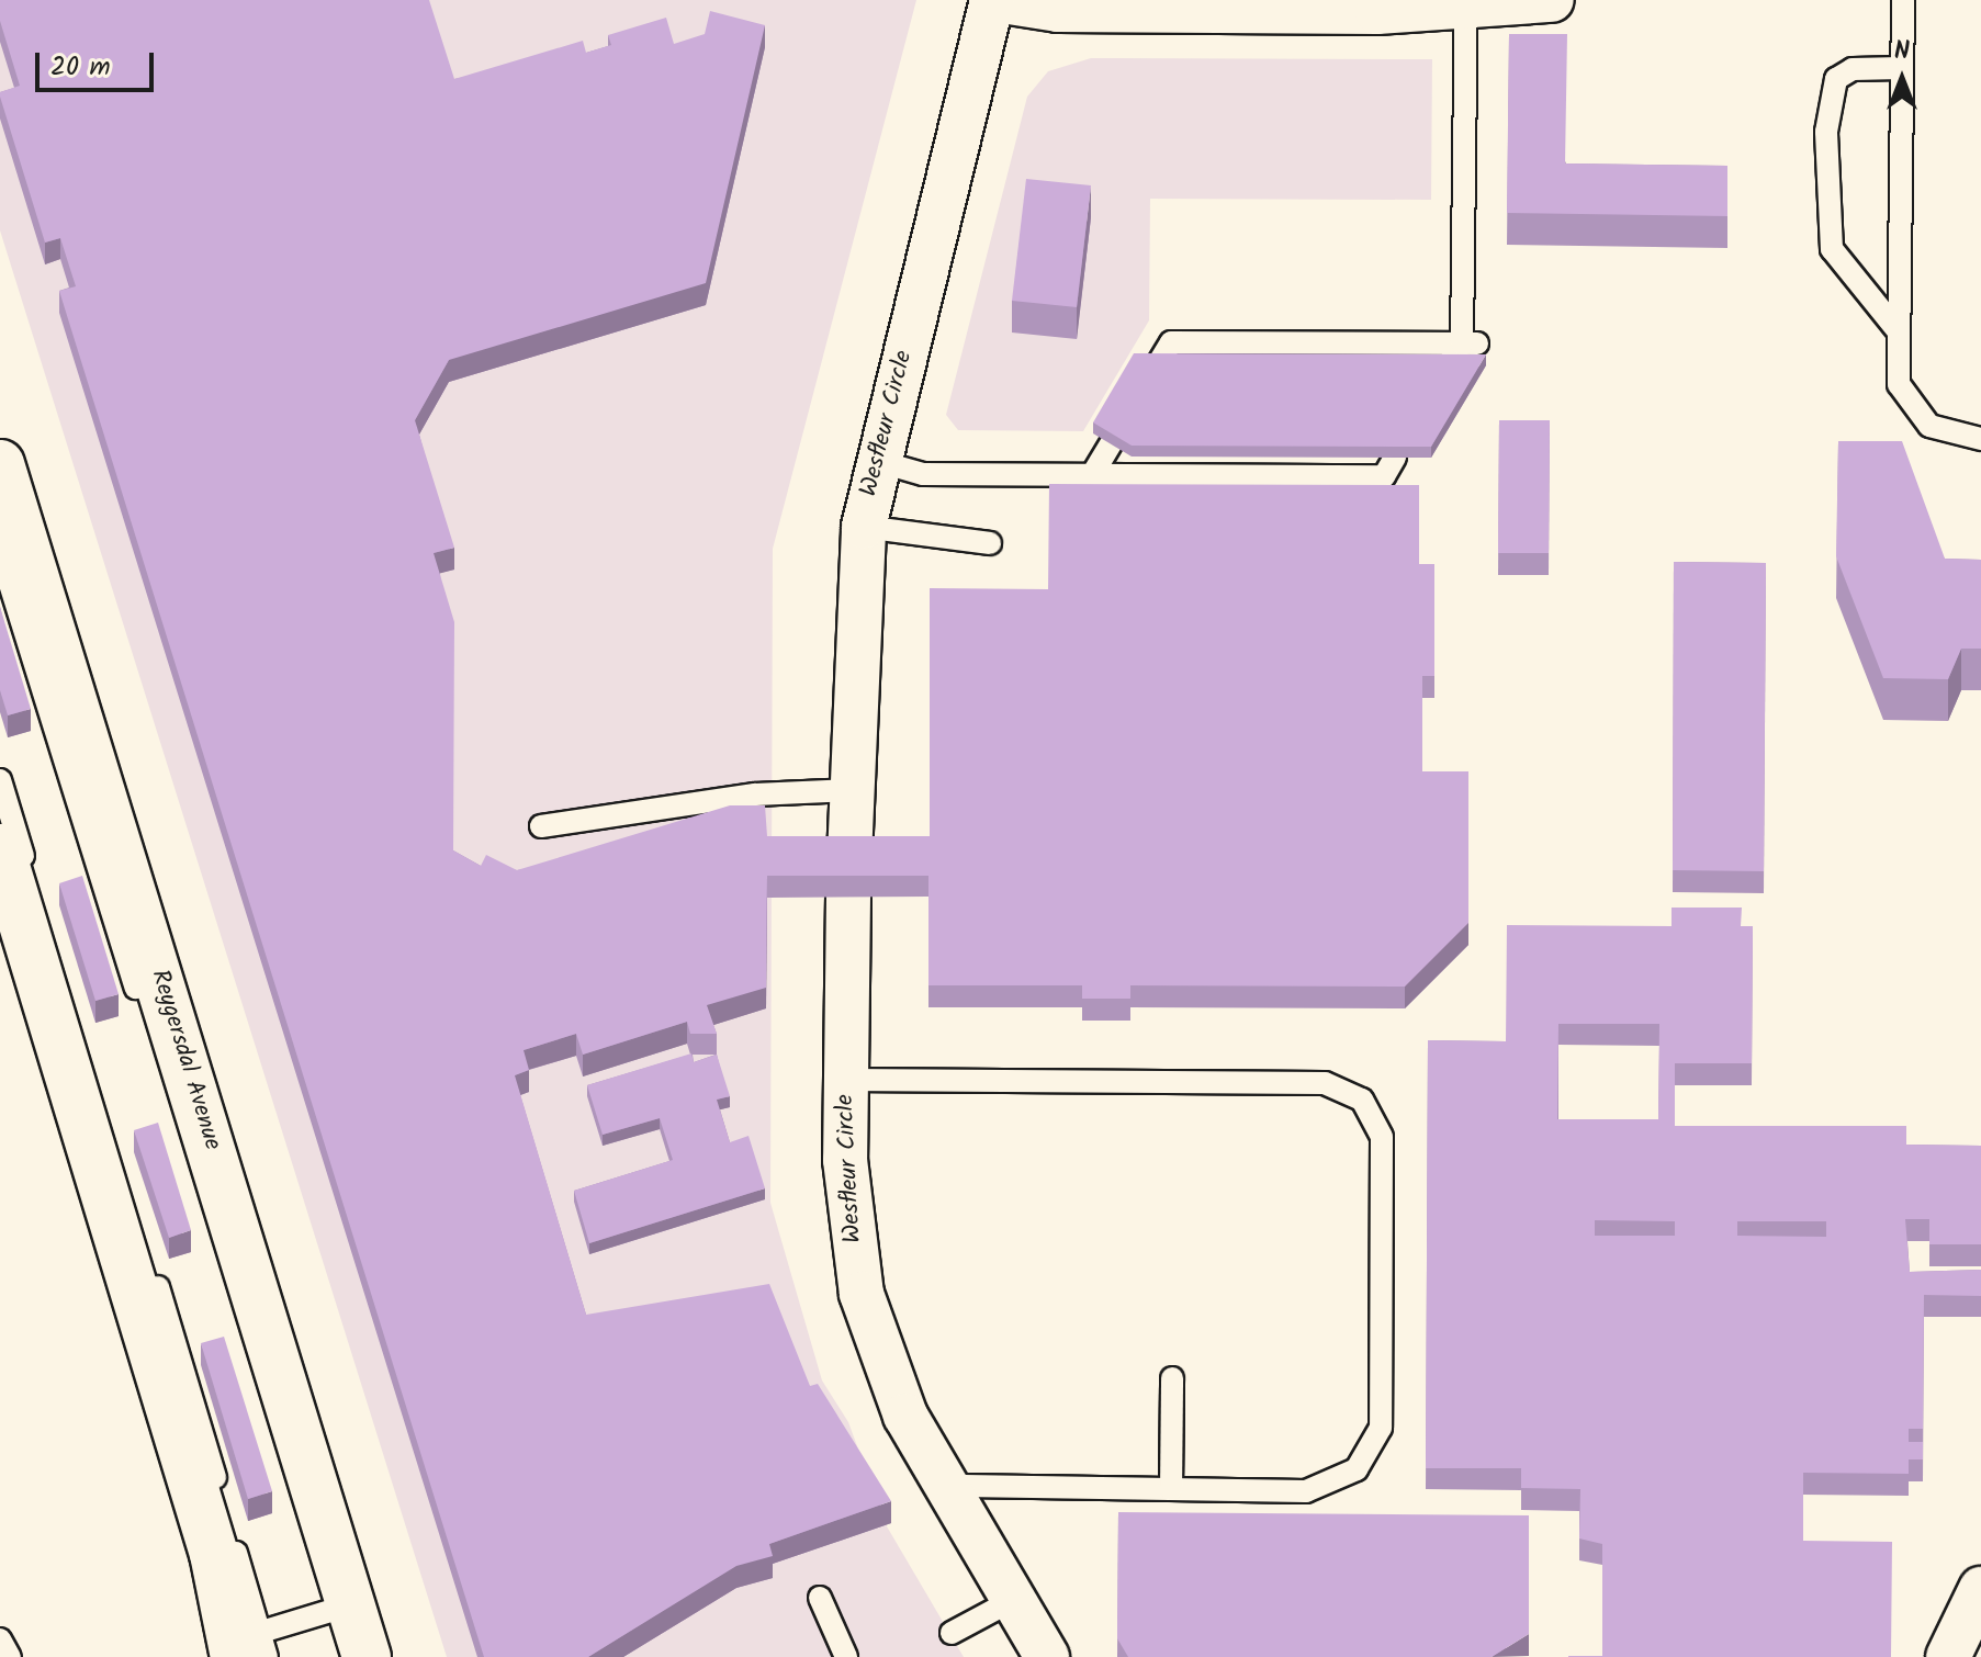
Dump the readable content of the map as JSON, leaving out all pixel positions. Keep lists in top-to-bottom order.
{
  "streets": {
    "main road": ["Reygersdal Avenue"],
    "street": ["Wesfleur Circle"]
  },
  "scale_bar": "20 m",
  "north": "top"
}
